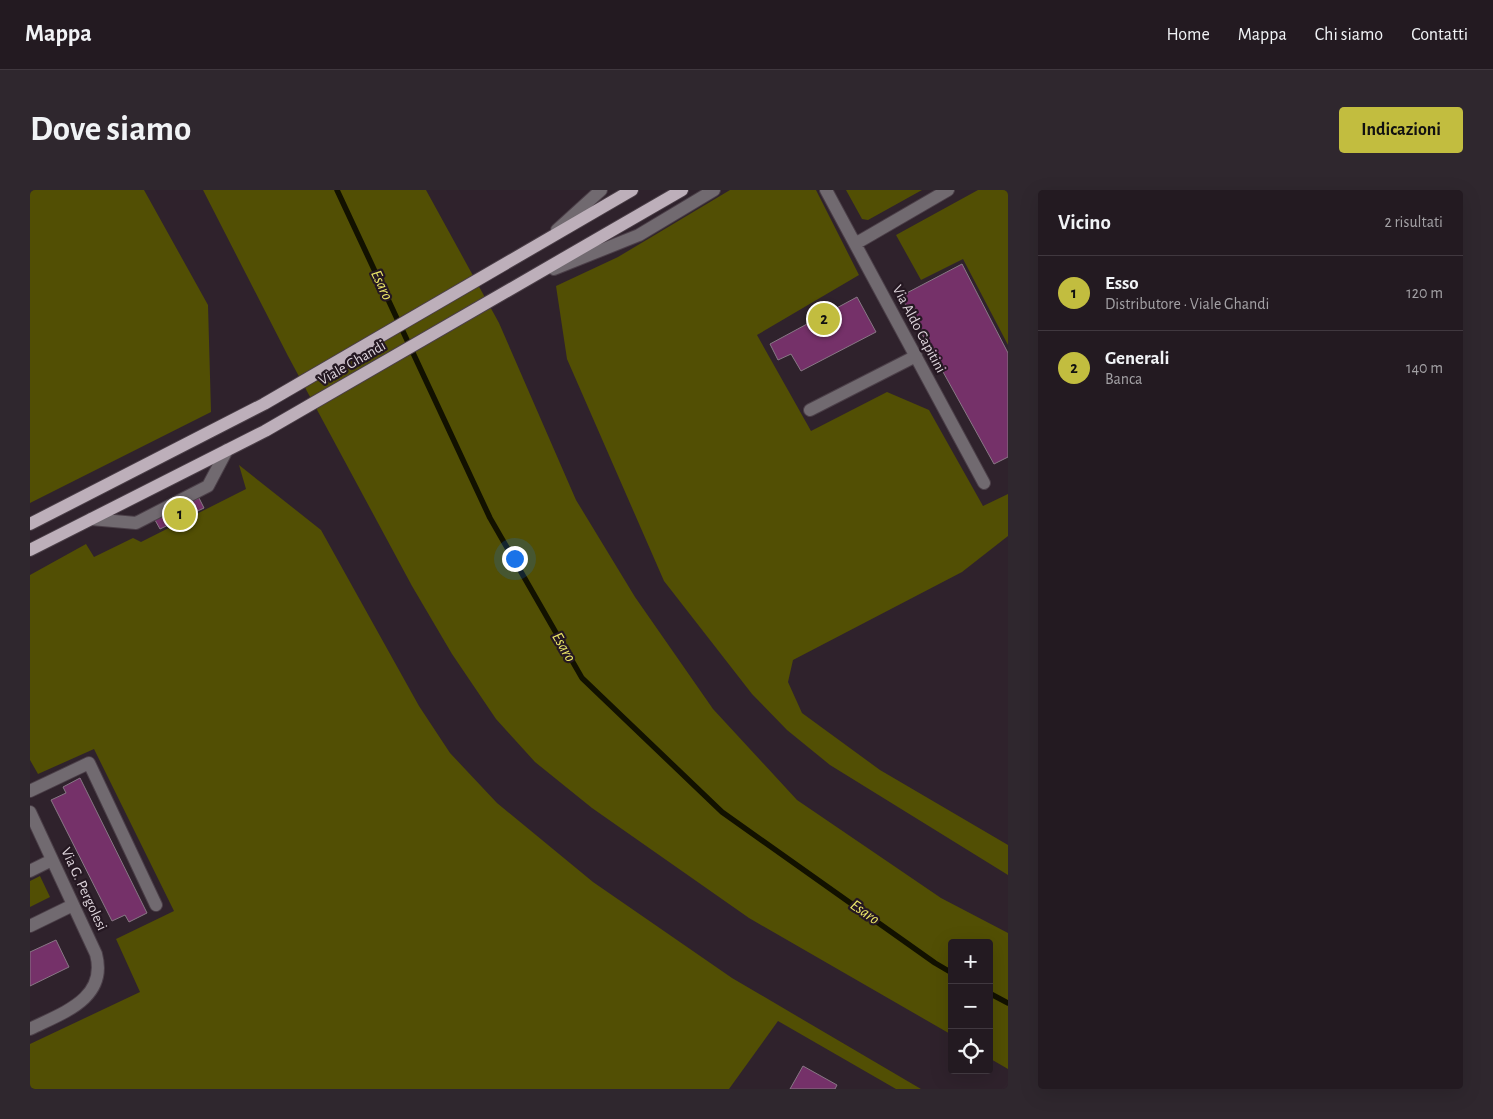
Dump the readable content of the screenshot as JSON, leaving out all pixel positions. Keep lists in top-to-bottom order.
{
  "streets": {
    "main road": ["Viale Ghandi"],
    "street": ["Via Aldo Capitini", "Via G. Pergolesi"]
  },
  "water": ["Esaro"],
  "page": {
    "header": "Mappa",
    "nav": [
      "Home",
      "Mappa",
      "Chi siamo",
      "Contatti"
    ],
    "buttons": "Indicazioni",
    "title": "Dove siamo",
    "heading": ["Vicino", "2 risultati"],
    "list": [
      {
        "mark": "1",
        "name": "Esso",
        "note": "Distributore · Viale Ghandi",
        "value": "120 m"
      },
      {
        "mark": "2",
        "name": "Generali",
        "note": "Banca",
        "value": "140 m"
      }
    ],
    "pins": ["2", "1"],
    "map_buttons": ["+", "−"]
  }
}
